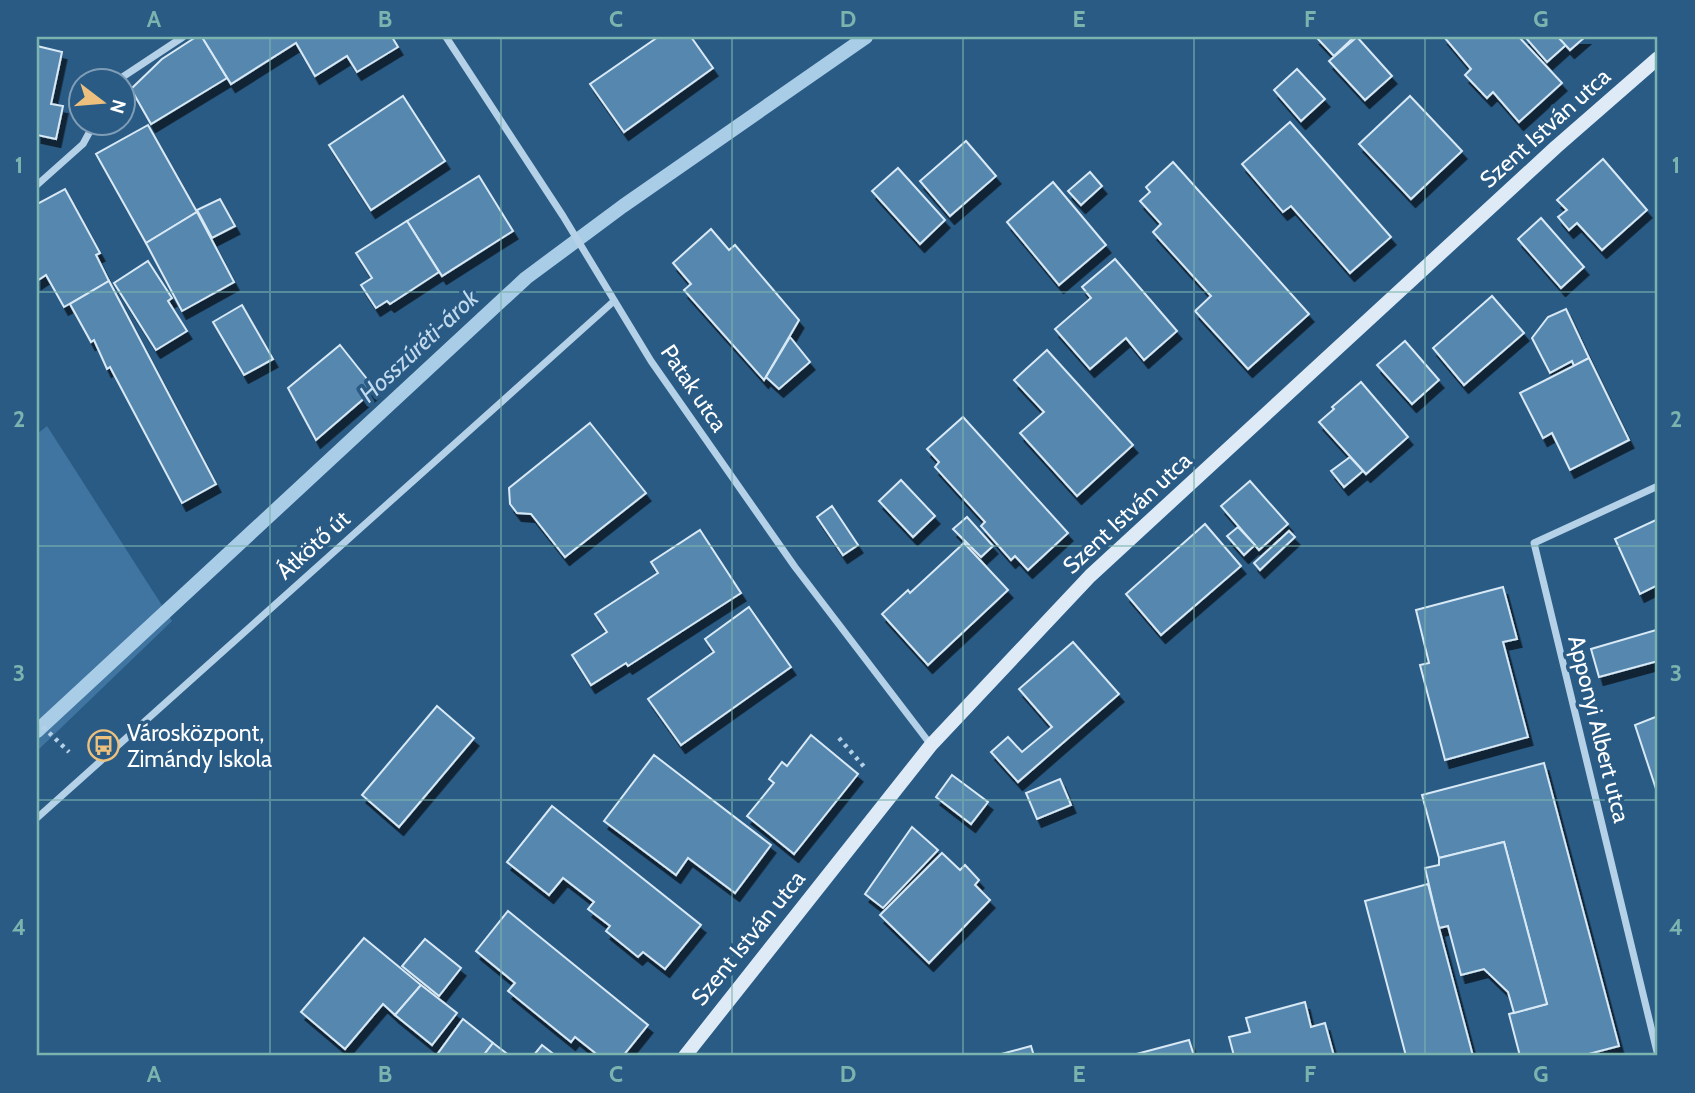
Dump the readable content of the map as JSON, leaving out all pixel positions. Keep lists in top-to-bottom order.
{
  "streets": {
    "main road": ["Szent István utca"],
    "street": ["Patak utca", "Átkötő út", "Apponyi Albert utca"]
  },
  "crossings": [
    ["Szent István utca", "Patak utca"],
    ["Patak utca", "Átkötő út"]
  ],
  "water": ["Hosszúréti-árok"],
  "places": {
    "bus stop": ["Városközpont, Zimándy Iskola"]
  },
  "north": "right",
  "grid": {
    "columns": [
      "A",
      "B",
      "C",
      "D",
      "E",
      "F",
      "G"
    ],
    "rows": [
      "1",
      "2",
      "3",
      "4"
    ]
  }
}
